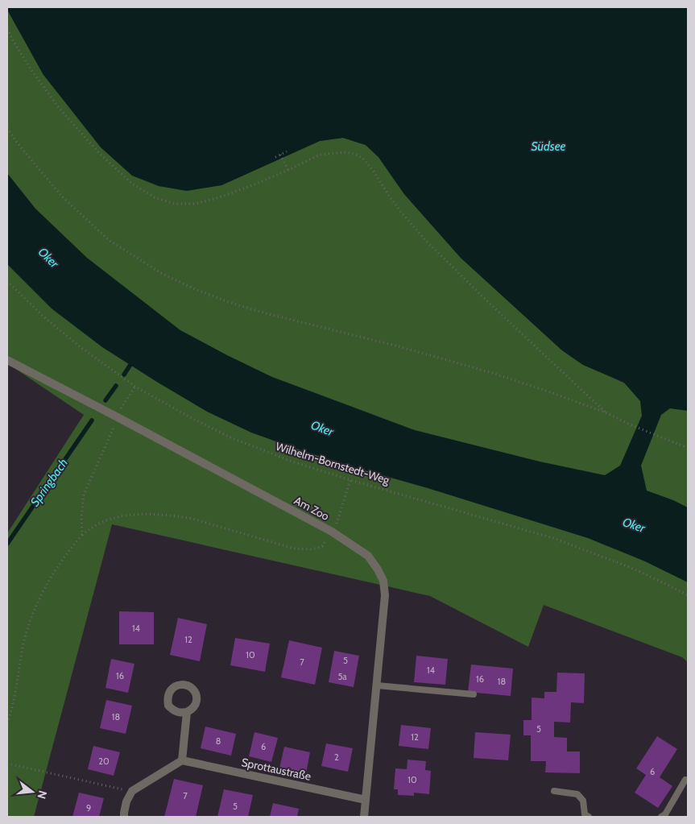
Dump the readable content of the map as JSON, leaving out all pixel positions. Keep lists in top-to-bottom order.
{
  "streets": {
    "street": ["Am Zoo", "Sprottaustraße"],
    "path": ["Wilhelm-Bornstedt-Weg"]
  },
  "crossings": [
    ["Am Zoo", "Sprottaustraße"]
  ],
  "water": ["Südsee", "Oker", "Springbach"],
  "house_numbers": [
    "14",
    "12",
    "10",
    "5",
    "7",
    "14",
    "16",
    "5a",
    "16",
    "18",
    "18",
    "5",
    "12",
    "8",
    "6",
    "2",
    "20",
    "6",
    "10",
    "7",
    "5",
    "9"
  ],
  "north": "right"
}
